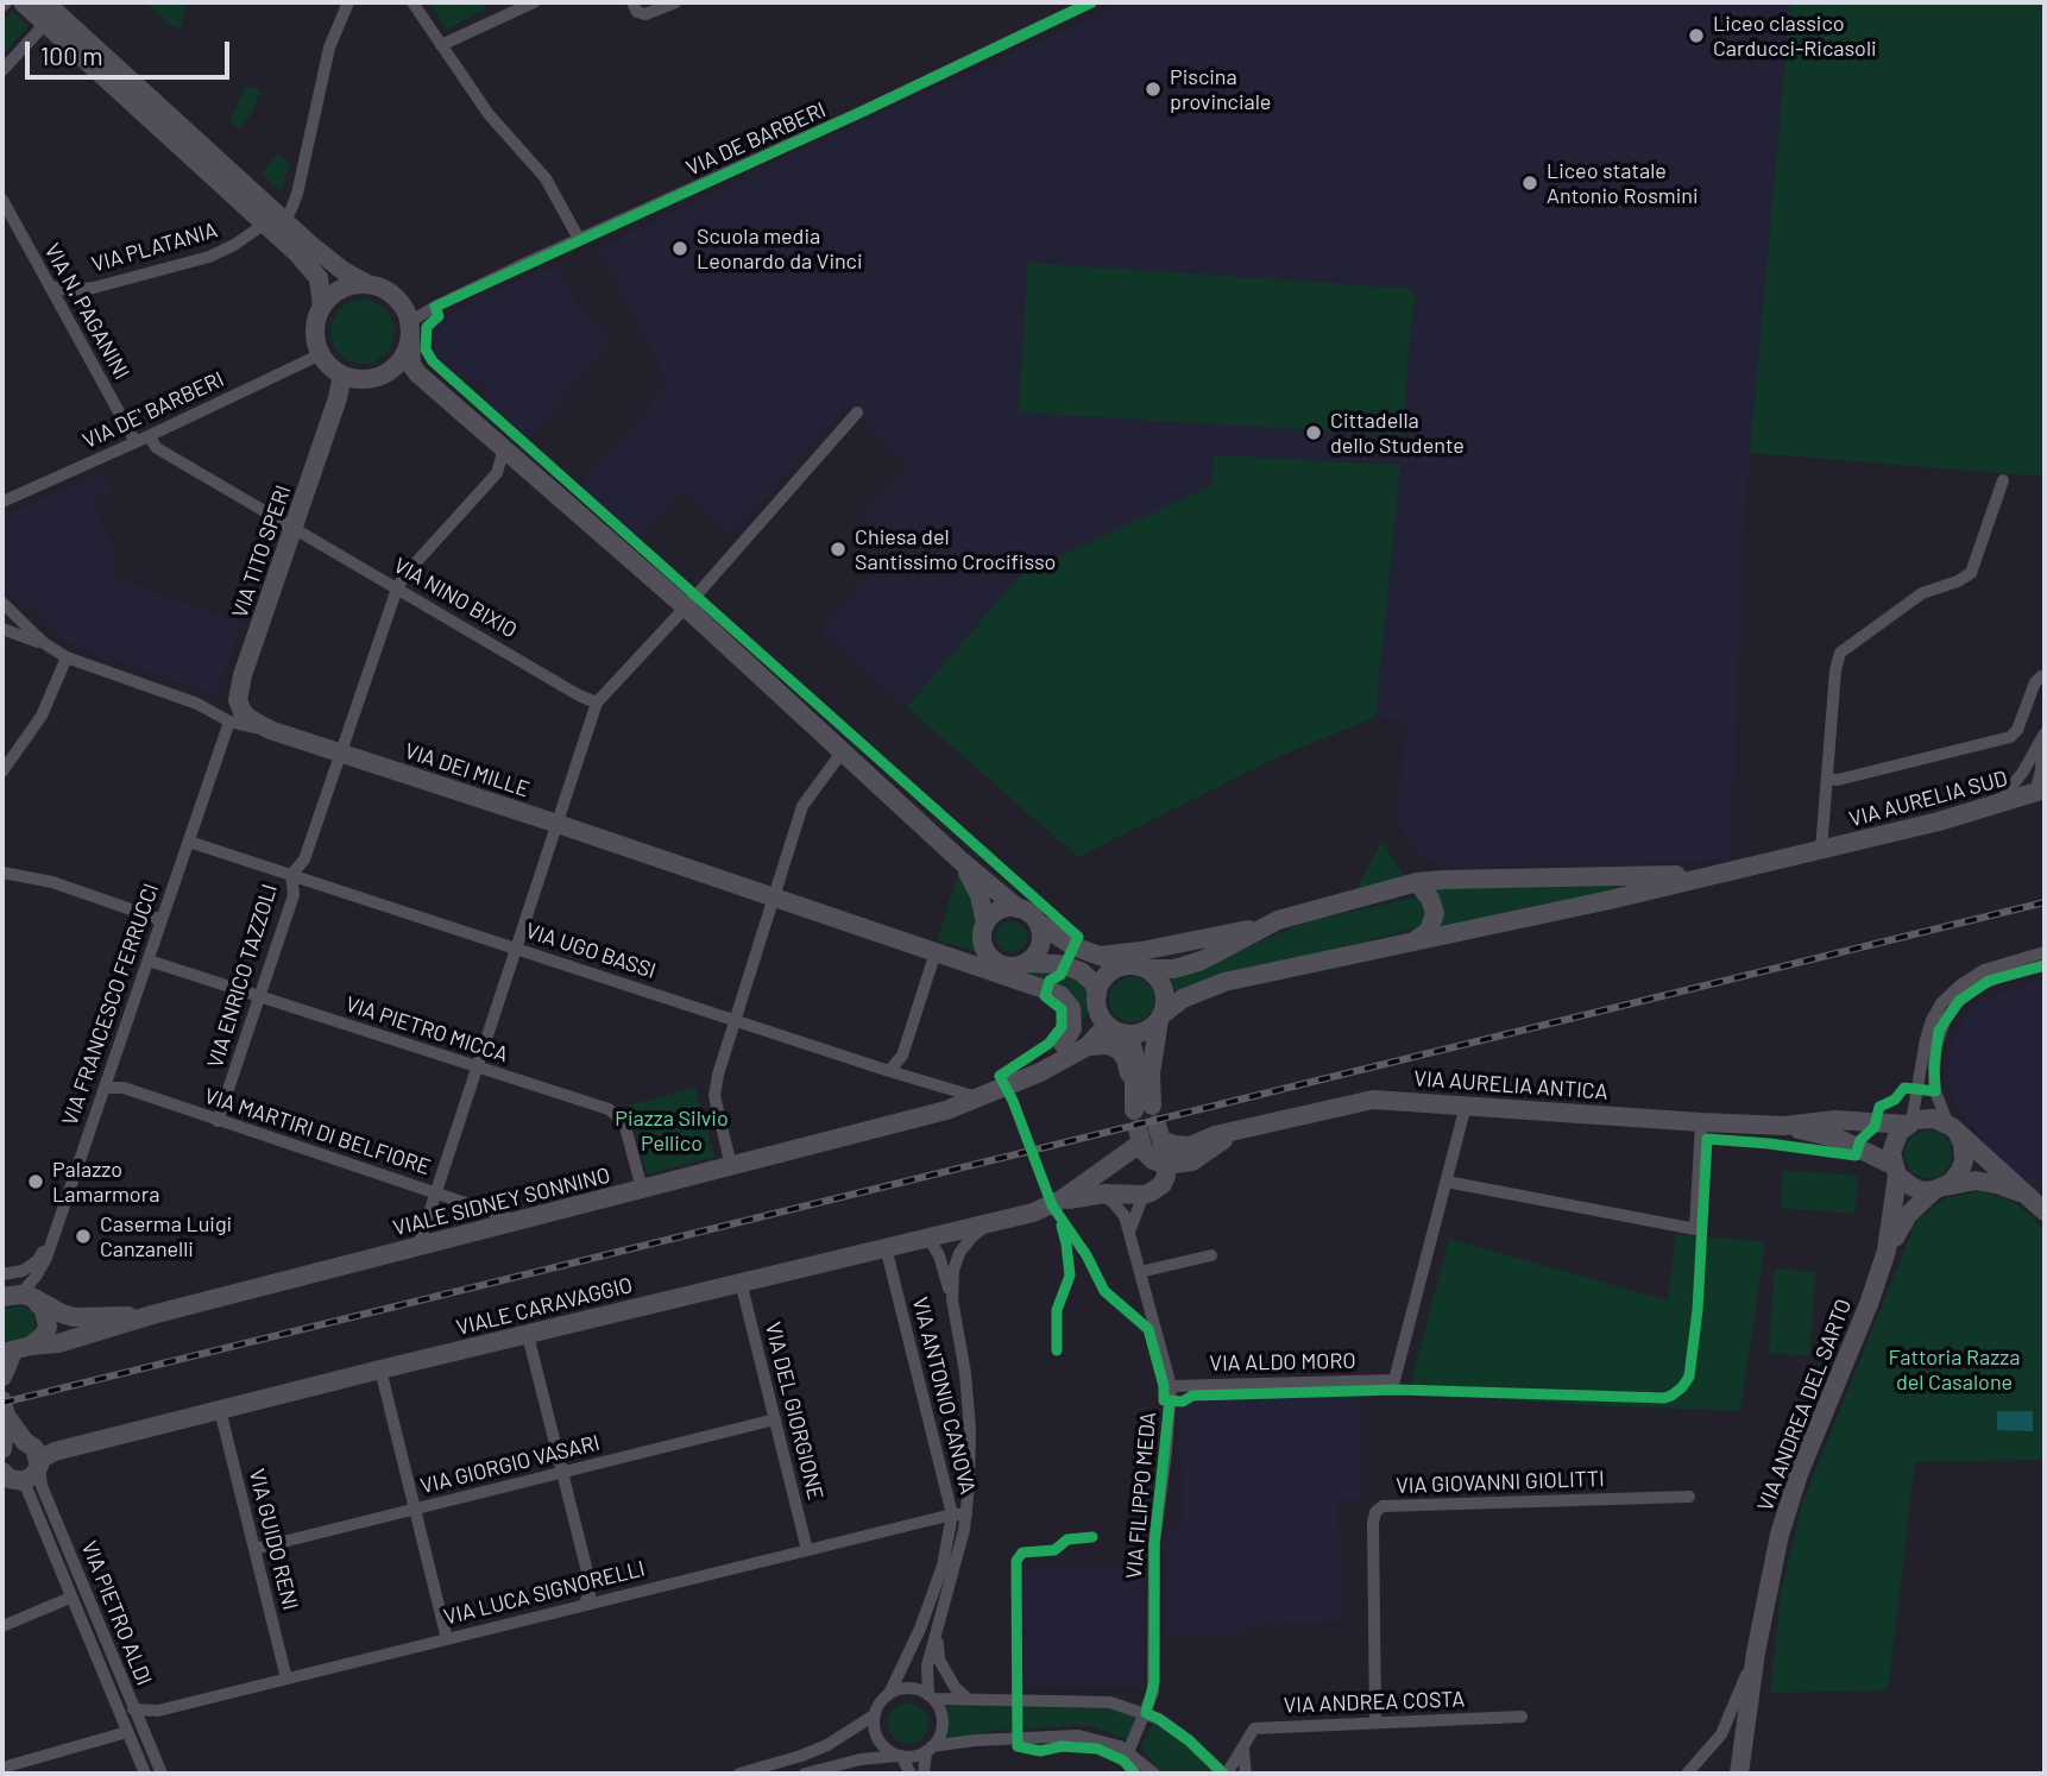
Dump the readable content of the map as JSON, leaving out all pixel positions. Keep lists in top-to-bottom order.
{
  "streets": {
    "main road": [
      "VIA TITO SPERI",
      "VIA DEI MILLE",
      "VIA AURELIA SUD",
      "VIA AURELIA ANTICA",
      "VIALE SIDNEY SONNINO",
      "VIALE CARAVAGGIO",
      "VIA ANDREA DEL SARTO"
    ],
    "street": [
      "VIA DE BARBERI",
      "VIA PLATANIA",
      "VIA N. PAGANINI",
      "VIA DE' BARBERI",
      "VIA NINO BIXIO",
      "VIA UGO BASSI",
      "VIA ENRICO TAZZOLI",
      "VIA FRANCESCO FERRUCCI",
      "VIA PIETRO MICCA",
      "VIA MARTIRI DI BELFIORE",
      "VIA ALDO MORO",
      "VIA ANTONIO CANOVA",
      "VIA DEL GIORGIONE",
      "VIA GIORGIO VASARI",
      "VIA GIOVANNI GIOLITTI",
      "VIA FILIPPO MEDA",
      "VIA GUIDO RENI",
      "VIA LUCA SIGNORELLI",
      "VIA PIETRO ALDI",
      "VIA ANDREA COSTA"
    ]
  },
  "crossings": [
    ["VIA DE BARBERI", "VIA DE' BARBERI"],
    ["VIA DE BARBERI", "VIA TITO SPERI"],
    ["VIA PLATANIA", "VIA N. PAGANINI"],
    ["VIA N. PAGANINI", "VIA DE' BARBERI"],
    ["VIA DE' BARBERI", "VIA TITO SPERI"],
    ["VIA DE' BARBERI", "VIA NINO BIXIO"],
    ["VIA TITO SPERI", "VIA NINO BIXIO"],
    ["VIA TITO SPERI", "VIA DEI MILLE"],
    ["VIA NINO BIXIO", "VIA ENRICO TAZZOLI"],
    ["VIA DEI MILLE", "VIA ENRICO TAZZOLI"],
    ["VIA DEI MILLE", "VIA FRANCESCO FERRUCCI"],
    ["VIA UGO BASSI", "VIA ENRICO TAZZOLI"],
    ["VIA UGO BASSI", "VIA FRANCESCO FERRUCCI"],
    ["VIA UGO BASSI", "VIALE SIDNEY SONNINO"],
    ["VIA ENRICO TAZZOLI", "VIA PIETRO MICCA"],
    ["VIA ENRICO TAZZOLI", "VIA MARTIRI DI BELFIORE"],
    ["VIA FRANCESCO FERRUCCI", "VIA PIETRO MICCA"],
    ["VIA FRANCESCO FERRUCCI", "VIA MARTIRI DI BELFIORE"],
    ["VIA FRANCESCO FERRUCCI", "VIALE SIDNEY SONNINO"],
    ["VIA PIETRO MICCA", "VIALE SIDNEY SONNINO"],
    ["VIA AURELIA ANTICA", "VIA ANDREA DEL SARTO"],
    ["VIA MARTIRI DI BELFIORE", "VIALE SIDNEY SONNINO"],
    ["VIALE CARAVAGGIO", "VIA ANTONIO CANOVA"],
    ["VIALE CARAVAGGIO", "VIA DEL GIORGIONE"],
    ["VIALE CARAVAGGIO", "VIA GUIDO RENI"],
    ["VIALE CARAVAGGIO", "VIA PIETRO ALDI"],
    ["VIA ALDO MORO", "VIA FILIPPO MEDA"],
    ["VIA ANTONIO CANOVA", "VIA LUCA SIGNORELLI"],
    ["VIA DEL GIORGIONE", "VIA GIORGIO VASARI"],
    ["VIA DEL GIORGIONE", "VIA LUCA SIGNORELLI"],
    ["VIA GIORGIO VASARI", "VIA GUIDO RENI"],
    ["VIA GIOVANNI GIOLITTI", "VIA ANDREA COSTA"],
    ["VIA GUIDO RENI", "VIA LUCA SIGNORELLI"],
    ["VIA LUCA SIGNORELLI", "VIA PIETRO ALDI"]
  ],
  "parks": ["Piazza Silvio Pellico", "Fattoria Razza del Casalone"],
  "places": [
    "Liceo classico Carducci-Ricasoli",
    "Piscina provinciale",
    "Liceo statale Antonio Rosmini",
    "Scuola media Leonardo da Vinci",
    "Cittadella dello Studente",
    "Chiesa del Santissimo Crocifisso",
    "Palazzo Lamarmora",
    "Caserma Luigi Canzanelli"
  ],
  "scale_bar": "100 m"
}
